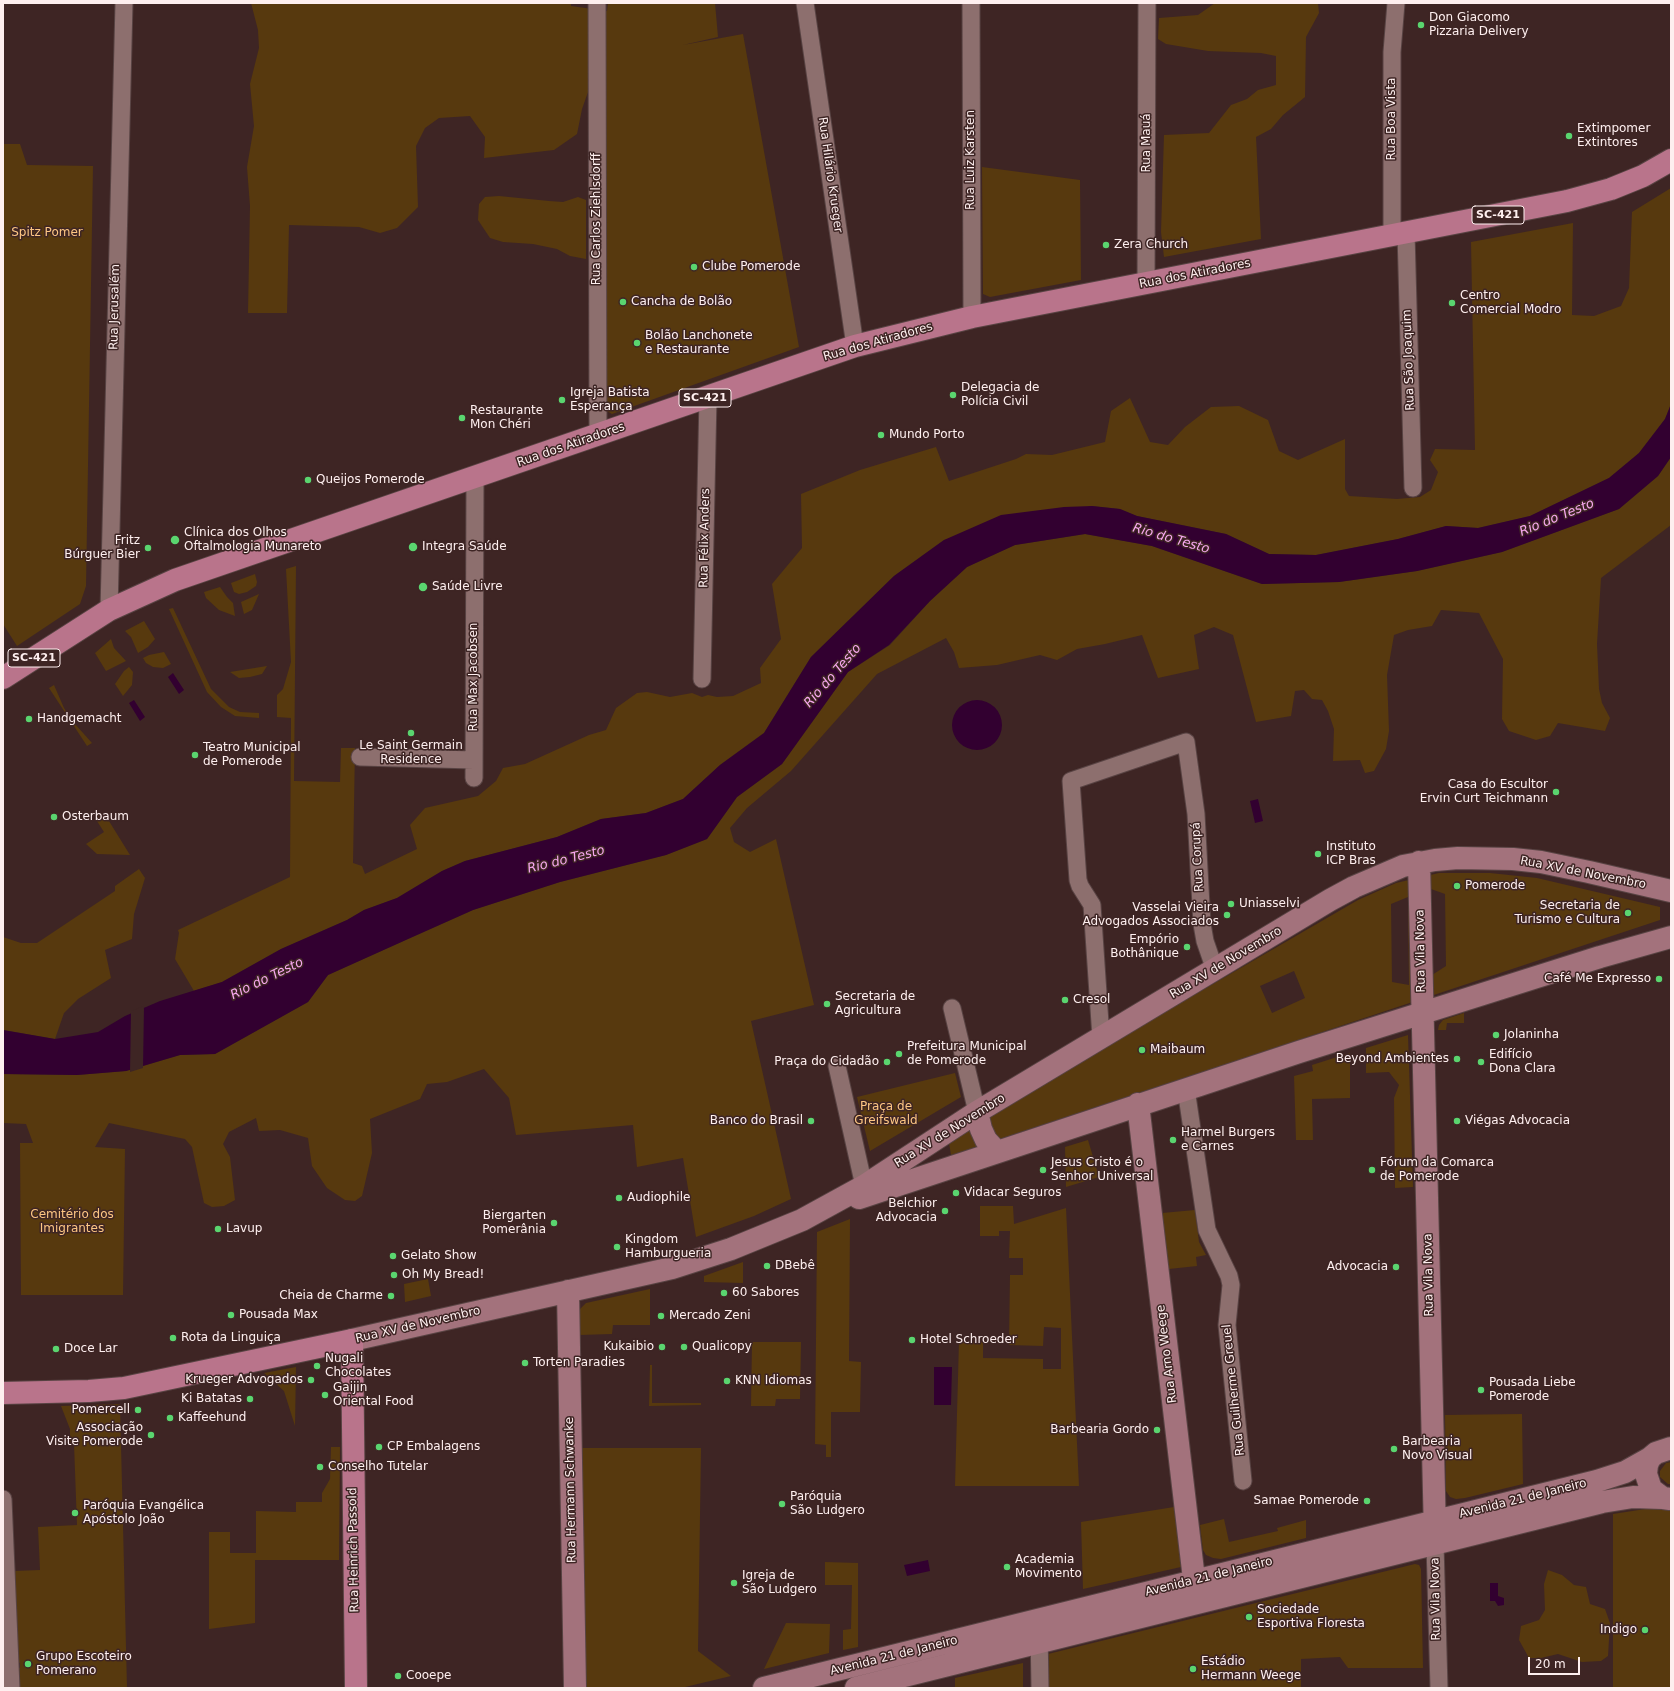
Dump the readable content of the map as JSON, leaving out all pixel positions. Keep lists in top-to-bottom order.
{
  "streets": {
    "main road": [
      "SC-421",
      "Rua dos Atiradores",
      "Rua XV de Novembro",
      "Rua Vila Nova",
      "Rua Arno Weege",
      "Rua Hermann Schwanke",
      "Avenida 21 de Janeiro",
      "Rua Heinrich Passold"
    ],
    "street": [
      "Rua Boa Vista",
      "Rua Mauá",
      "Rua Luiz Karsten",
      "Rua Hilário Krueger",
      "Rua Carlos Ziehlsdorff",
      "Rua Jerusalém",
      "Rua São Joaquim",
      "Rua Félix Anders",
      "Rua Max Jacobsen",
      "Rua Corupá",
      "Rua Guilherme Greuel"
    ]
  },
  "crossings": [
    ["Rua Boa Vista", "Rua dos Atiradores"],
    ["Rua Boa Vista", "Rua São Joaquim"],
    ["Rua Mauá", "Rua dos Atiradores"],
    ["Rua Luiz Karsten", "Rua dos Atiradores"],
    ["Rua Hilário Krueger", "Rua dos Atiradores"],
    ["SC-421", "Rua dos Atiradores"],
    ["SC-421", "Rua Jerusalém"],
    ["Rua Carlos Ziehlsdorff", "Rua dos Atiradores"],
    ["Rua dos Atiradores", "Rua Jerusalém"],
    ["Rua dos Atiradores", "Rua São Joaquim"],
    ["Rua dos Atiradores", "Rua Félix Anders"],
    ["Rua dos Atiradores", "Rua Max Jacobsen"],
    ["Rua Corupá", "Rua XV de Novembro"],
    ["Rua XV de Novembro", "Rua Vila Nova"],
    ["Rua XV de Novembro", "Rua Arno Weege"],
    ["Rua XV de Novembro", "Rua Guilherme Greuel"],
    ["Rua XV de Novembro", "Rua Hermann Schwanke"],
    ["Rua XV de Novembro", "Rua Heinrich Passold"],
    ["Rua Vila Nova", "Avenida 21 de Janeiro"],
    ["Rua Arno Weege", "Avenida 21 de Janeiro"]
  ],
  "water": ["Rio do Testo"],
  "parks": ["Spitz Pomer", "Praça de Greifswald", "Cemitério dos Imigrantes"],
  "places": [
    "Don Giacomo Pizzaria Delivery",
    "Extimpomer Extintores",
    "Zera Church",
    "Clube Pomerode",
    "Cancha de Bolão",
    "Centro Comercial Modro",
    "Bolão Lanchonete e Restaurante",
    "Delegacia de Polícia Civil",
    "Igreja Batista Esperança",
    "Restaurante Mon Chéri",
    "Mundo Porto",
    "Queijos Pomerode",
    "Clínica dos Olhos Oftalmologia Munareto",
    "Integra Saúde",
    "Fritz Búrguer Bier",
    "Saúde Livre",
    "Handgemacht",
    "Le Saint Germain Residence",
    "Teatro Municipal de Pomerode",
    "Casa do Escultor Ervin Curt Teichmann",
    "Osterbaum",
    "Instituto ICP Bras",
    "Pomerode",
    "Uniasselvi",
    "Secretaria de Turismo e Cultura",
    "Vasselai Vieira Advogados Associados",
    "Empório Bothânique",
    "Café Me Expresso",
    "Cresol",
    "Secretaria de Agricultura",
    "Jolaninha",
    "Maibaum",
    "Prefeitura Municipal de Pomerode",
    "Beyond Ambientes",
    "Praça do Cidadão",
    "Edifício Dona Clara",
    "Banco do Brasil",
    "Viégas Advocacia",
    "Harmel Burgers e Carnes",
    "Jesus Cristo é o Senhor Universal",
    "Fórum da Comarca de Pomerode",
    "Vidacar Seguros",
    "Audiophile",
    "Belchior Advocacia",
    "Biergarten Pomerânia",
    "Lavup",
    "Kingdom Hamburgueria",
    "Gelato Show",
    "DBebê",
    "Advocacia",
    "Oh My Bread!",
    "60 Sabores",
    "Cheia de Charme",
    "Pousada Max",
    "Mercado Zeni",
    "Rota da Linguiça",
    "Hotel Schroeder",
    "Kukaibio",
    "Qualicopy",
    "Doce Lar",
    "Torten Paradies",
    "Nugali Chocolates",
    "Krueger Advogados",
    "KNN Idiomas",
    "Pousada Liebe Pomerode",
    "Gaijin Oriental Food",
    "Ki Batatas",
    "Pomercell",
    "Kaffeehund",
    "Barbearia Gordo",
    "Associação Visite Pomerode",
    "CP Embalagens",
    "Barbearia Novo Visual",
    "Conselho Tutelar",
    "Samae Pomerode",
    "Paróquia São Ludgero",
    "Paróquia Evangélica Apóstolo João",
    "Academia Movimento",
    "Igreja de São Ludgero",
    "Sociedade Esportiva Floresta",
    "Indigo",
    "Grupo Escoteiro Pomerano",
    "Estádio Hermann Weege",
    "Cooepe"
  ],
  "scale_bar": "20 m"
}
